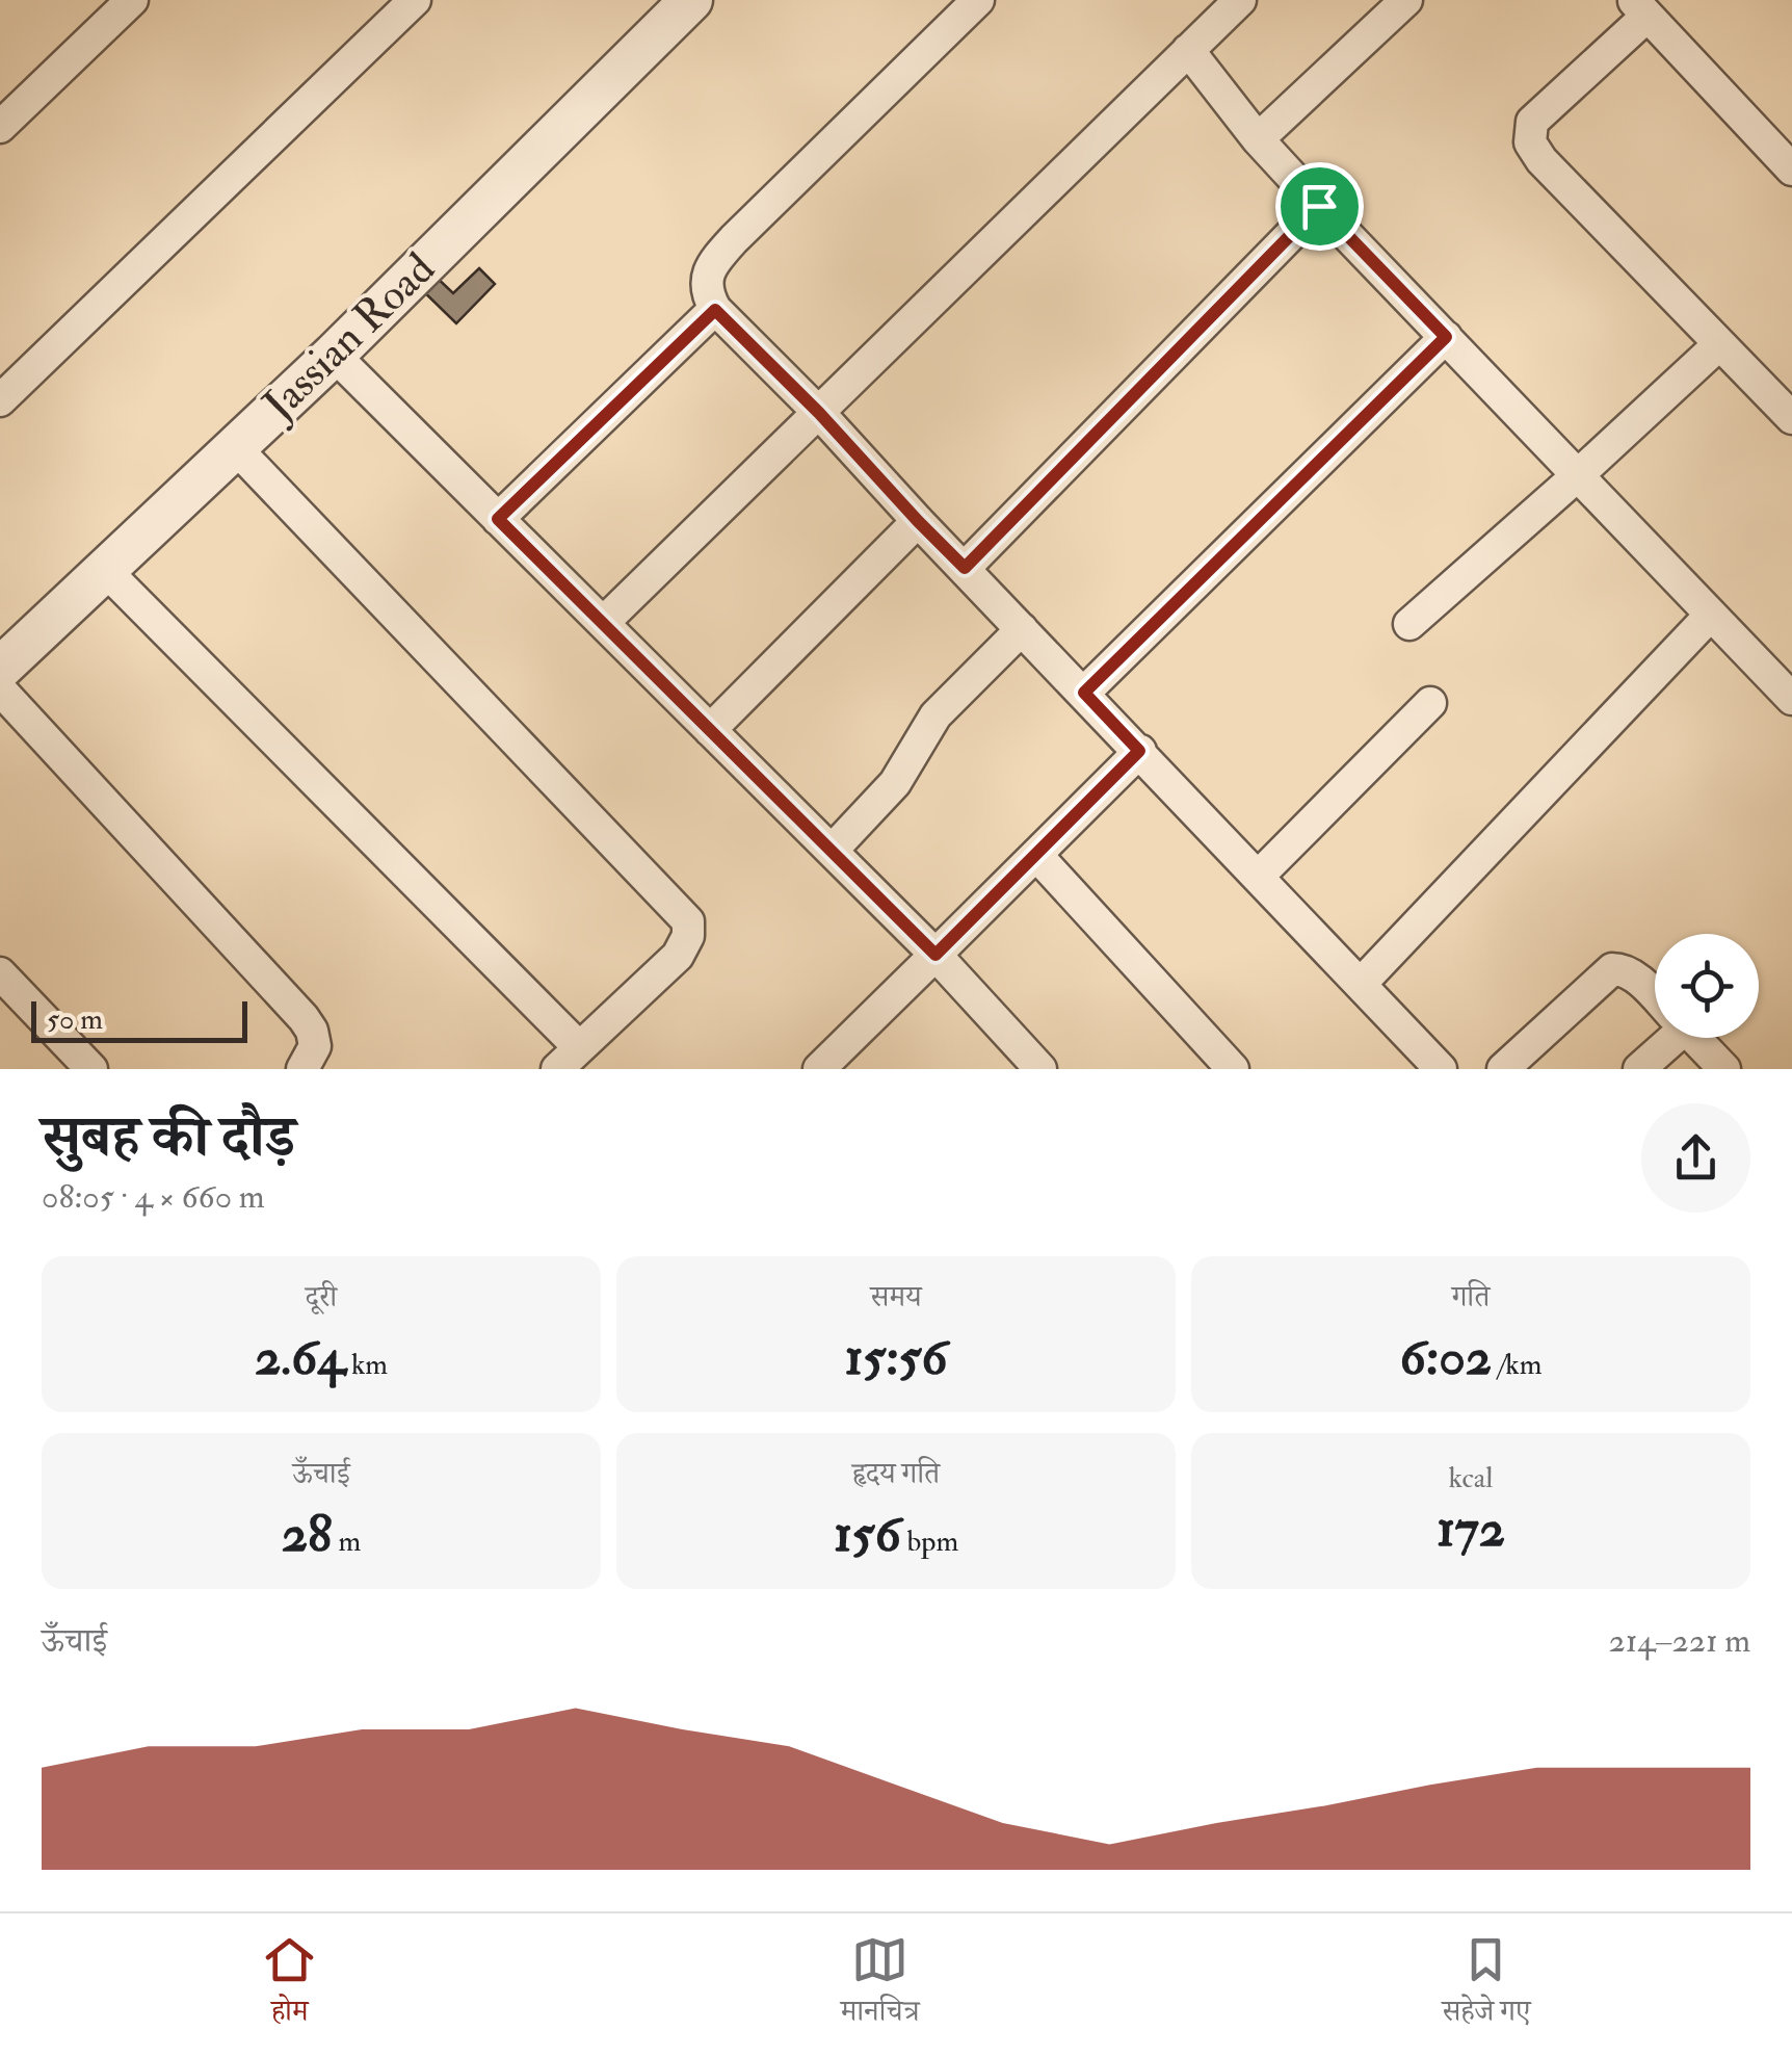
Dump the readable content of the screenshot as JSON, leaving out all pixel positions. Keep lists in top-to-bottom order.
{
  "streets": {
    "street": ["Jassian Road"]
  },
  "scale_bar": "50 m",
  "page": {
    "scale": "50 m",
    "heading": ["सुबह की दौड़", "08:05 · 4 × 660 m"],
    "stats": [
      ["दूरी", "2.64 km"],
      ["समय", "15:56"],
      ["गति", "6:02 /km"],
      ["ऊँचाई", "28 m"],
      ["हृदय गति", "156 bpm"],
      ["kcal", "172"]
    ],
    "chart": ["ऊँचाई", "214–221 m"],
    "tabs": ["होम", "मानचित्र", "सहेजे गए"]
  }
}
